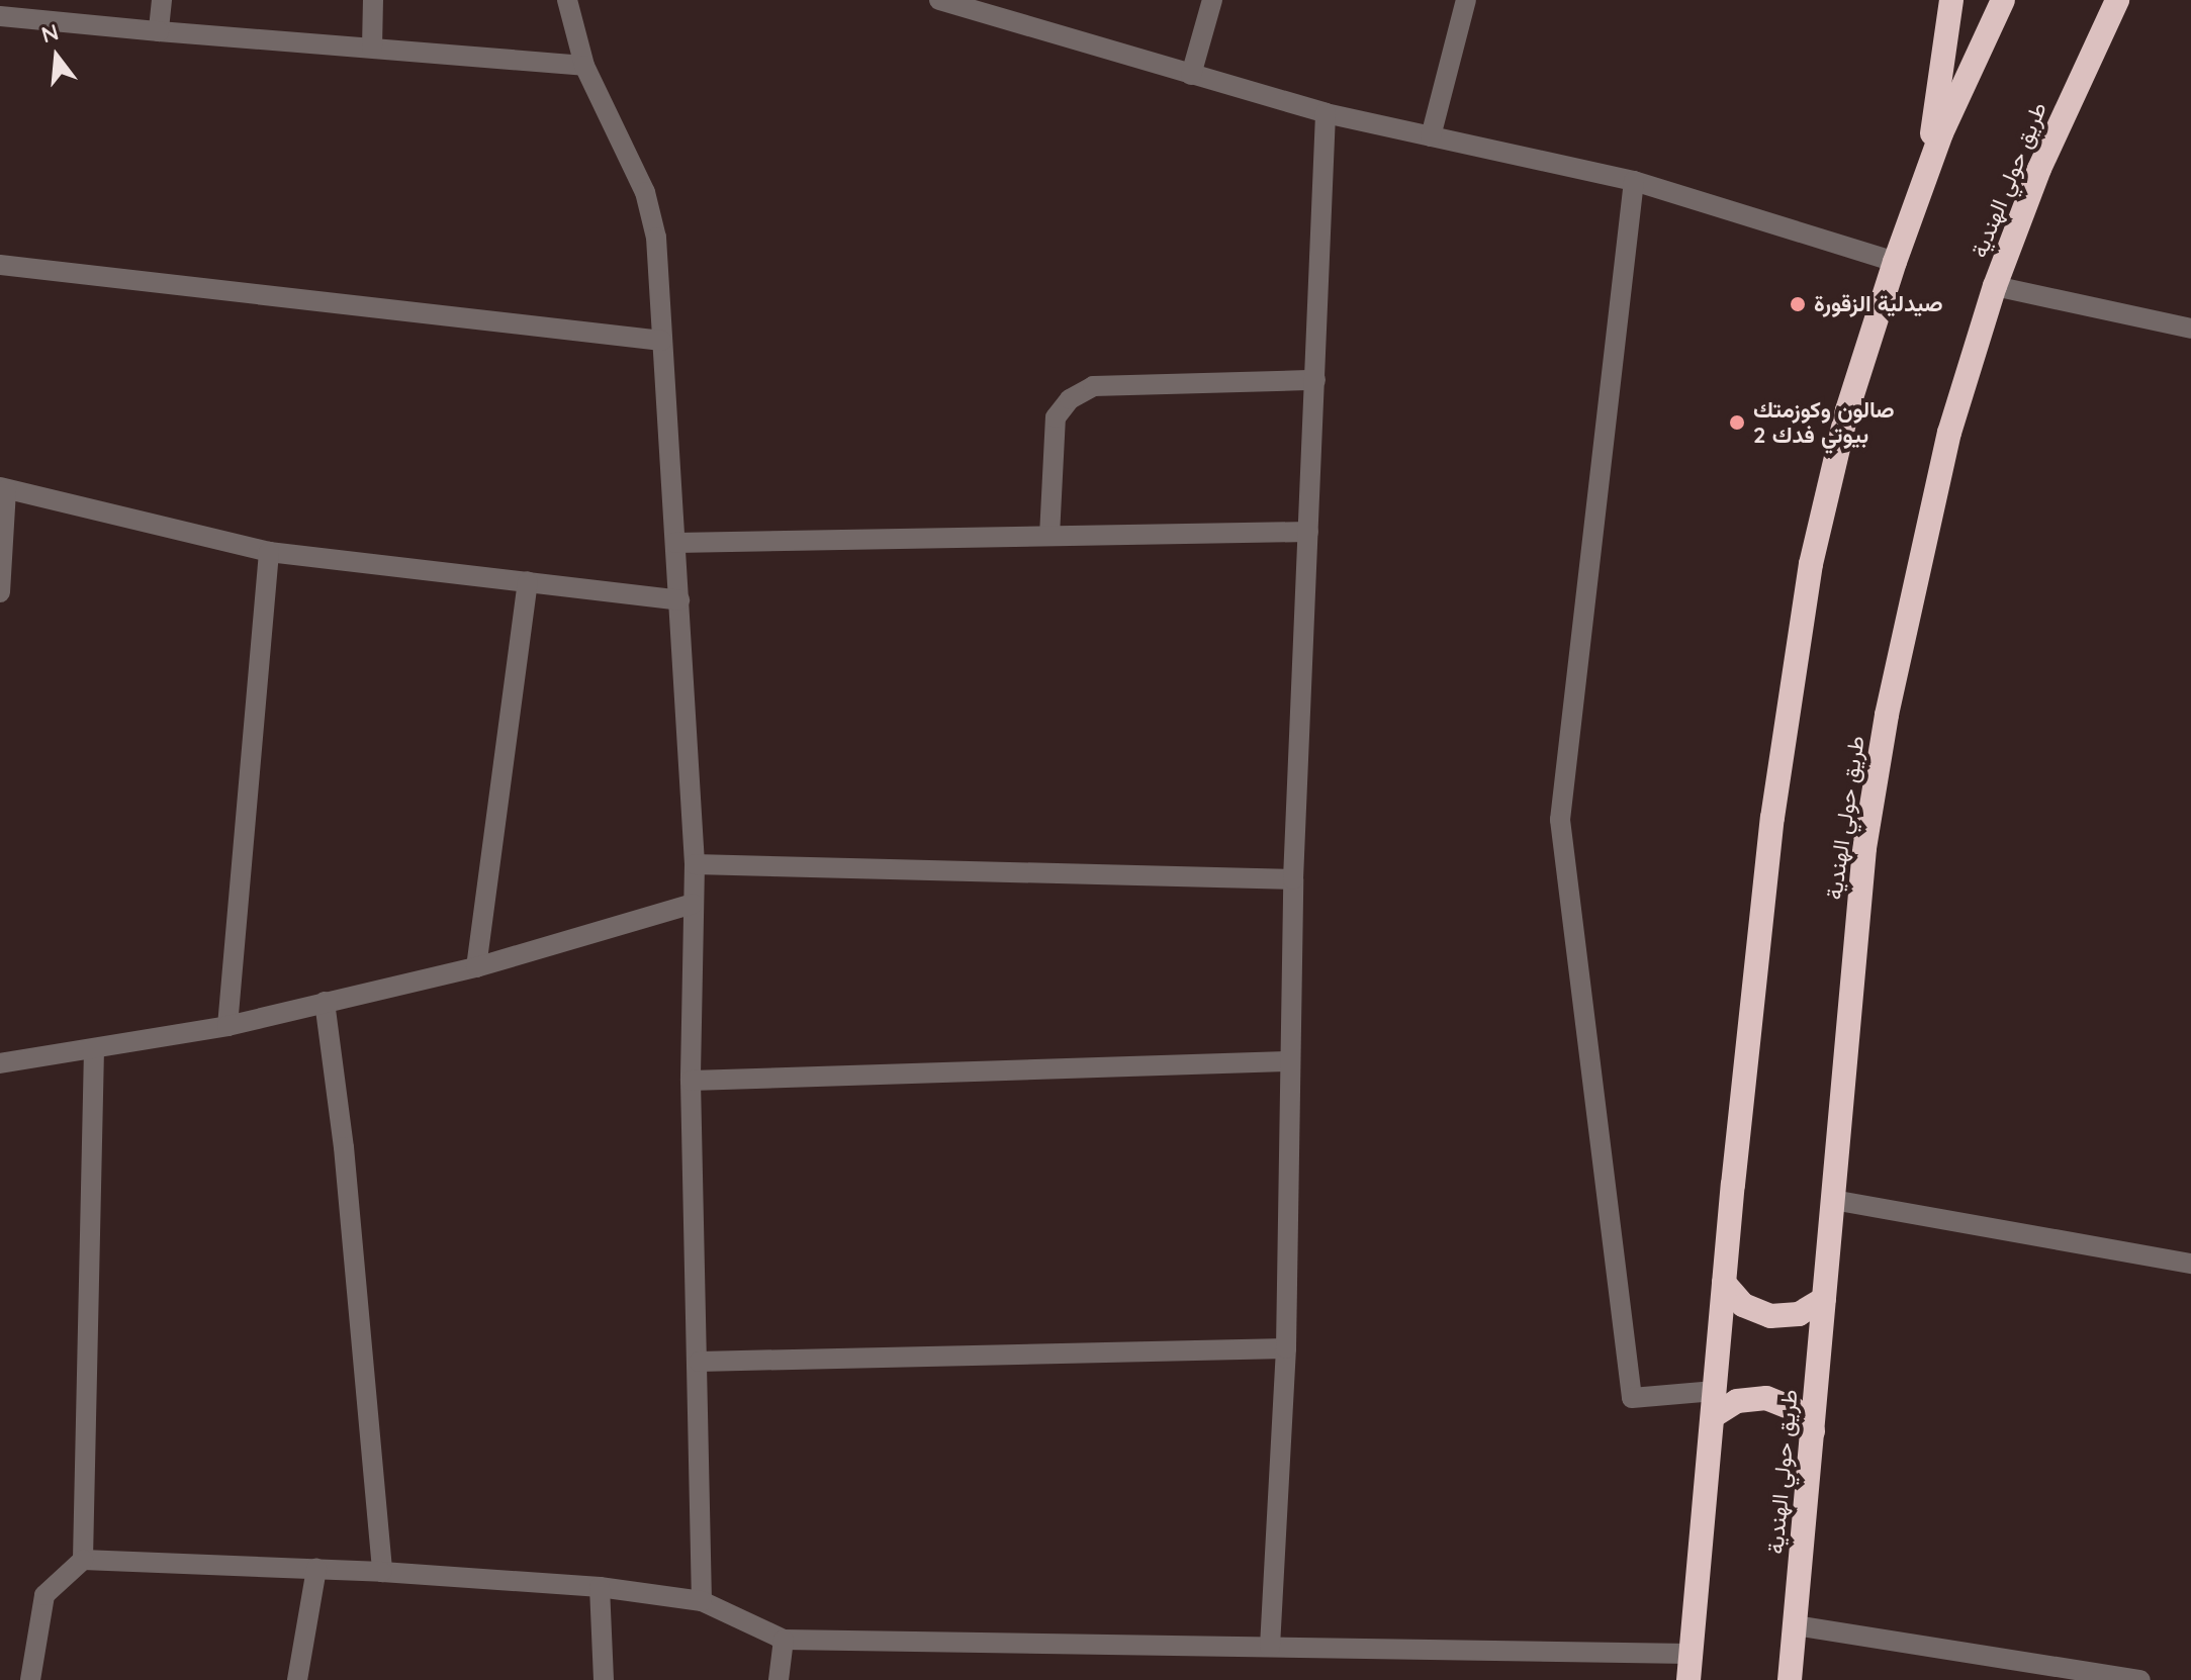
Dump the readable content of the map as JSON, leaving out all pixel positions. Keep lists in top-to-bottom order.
{
  "streets": {
    "highway": ["طريق حولي الهندية"]
  },
  "places": ["صيدلية الزقورة", "صالون وكوزمتك بيوتي فدك 2"],
  "north": "top"
}
